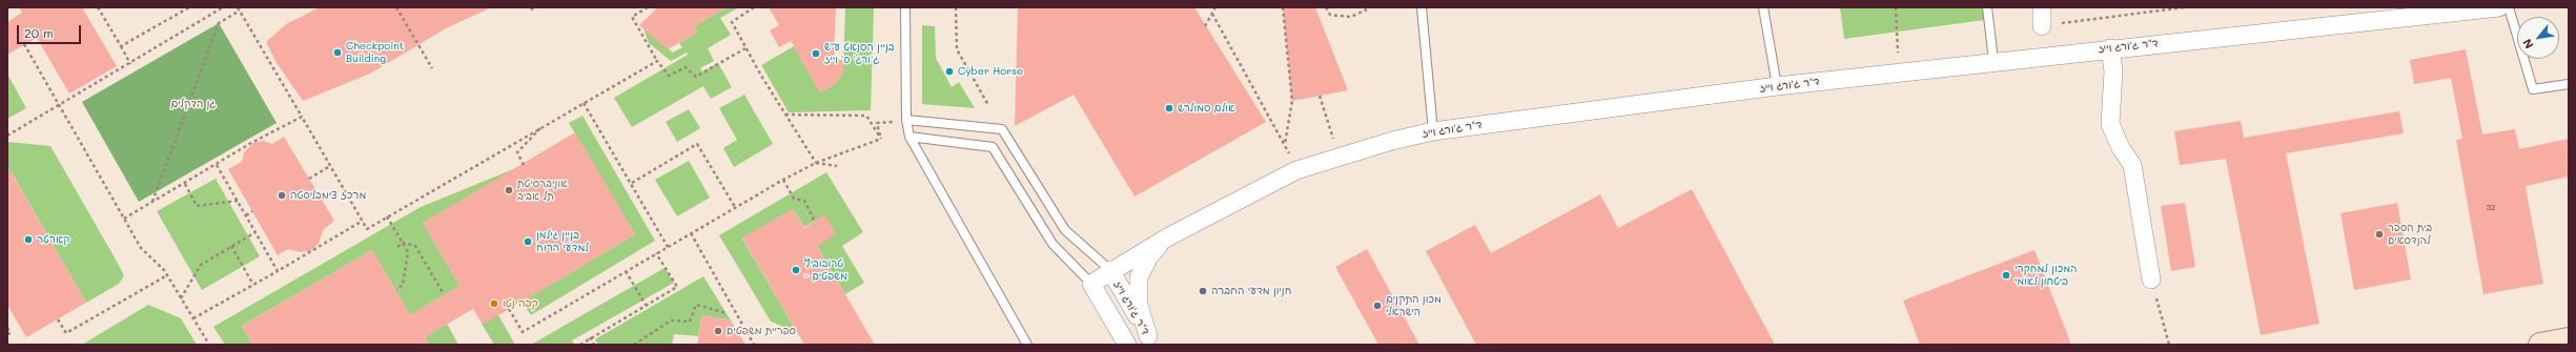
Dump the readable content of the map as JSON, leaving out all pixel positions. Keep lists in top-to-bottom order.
{
  "streets": {
    "street": ["ד\"ר ג'ורג וייז"]
  },
  "parks": ["גן הדקלים"],
  "places": [
    "Checkpoint Building",
    "בניין הסנאט ע\"ש ג'ורג' ס' וייז",
    "Cyber Horse",
    "אולם סמולרש",
    "אוניברסיטת תל אביב",
    "מרכז צימבליסטה",
    "בית הספר להנדסאים",
    "קארטר",
    "בניין גילמן למדעי הרוח",
    "טרובוביץ - משפטים",
    "המכון למחקרי ביטחון לאומי",
    "חניון מדעי החברה",
    "קפה נטו",
    "מכון התקנים הישראלי",
    "ספריית משפטים"
  ],
  "house_numbers": ["32"],
  "scale_bar": "20 m",
  "north": "bottom left"
}
